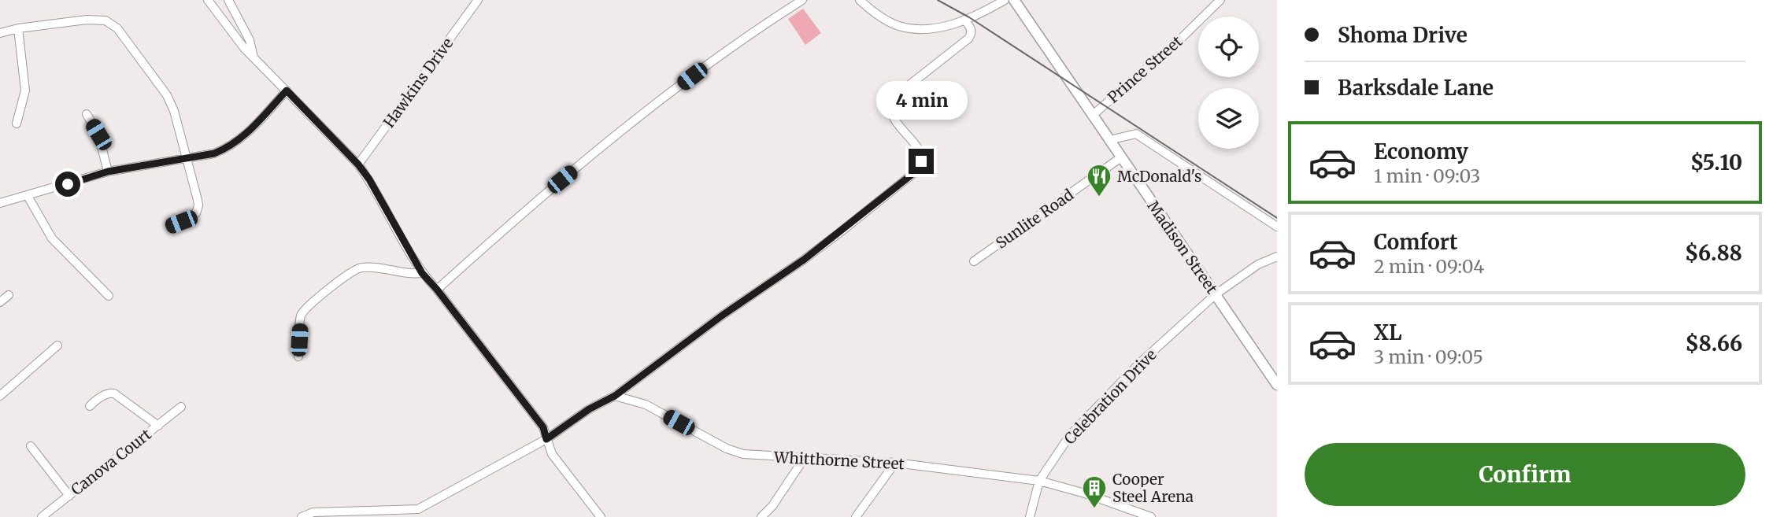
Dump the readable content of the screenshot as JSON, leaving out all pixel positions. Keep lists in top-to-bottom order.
{
  "streets": {
    "main road": ["Madison Street"],
    "street": [
      "Prince Street",
      "Hawkins Drive",
      "Sunlite Road",
      "Celebration Drive",
      "Whitthorne Street",
      "Canova Court"
    ]
  },
  "crossings": [
    ["Prince Street", "Madison Street"],
    ["Sunlite Road", "Madison Street"],
    ["Madison Street", "Celebration Drive"],
    ["Celebration Drive", "Whitthorne Street"]
  ],
  "places": {
    "restaurant": ["McDonald's"],
    "building": ["Cooper Steel Arena"]
  },
  "page": {
    "banner": ["Shoma Drive", "Barksdale Lane"],
    "bubble": "4 min",
    "list": [
      {
        "name": "Economy",
        "note": "1 min · 09:03",
        "value": "$5.10"
      },
      {
        "name": "Comfort",
        "note": "2 min · 09:04",
        "value": "$6.88"
      },
      {
        "name": "XL",
        "note": "3 min · 09:05",
        "value": "$8.66"
      }
    ],
    "buttons": "Confirm"
  }
}
